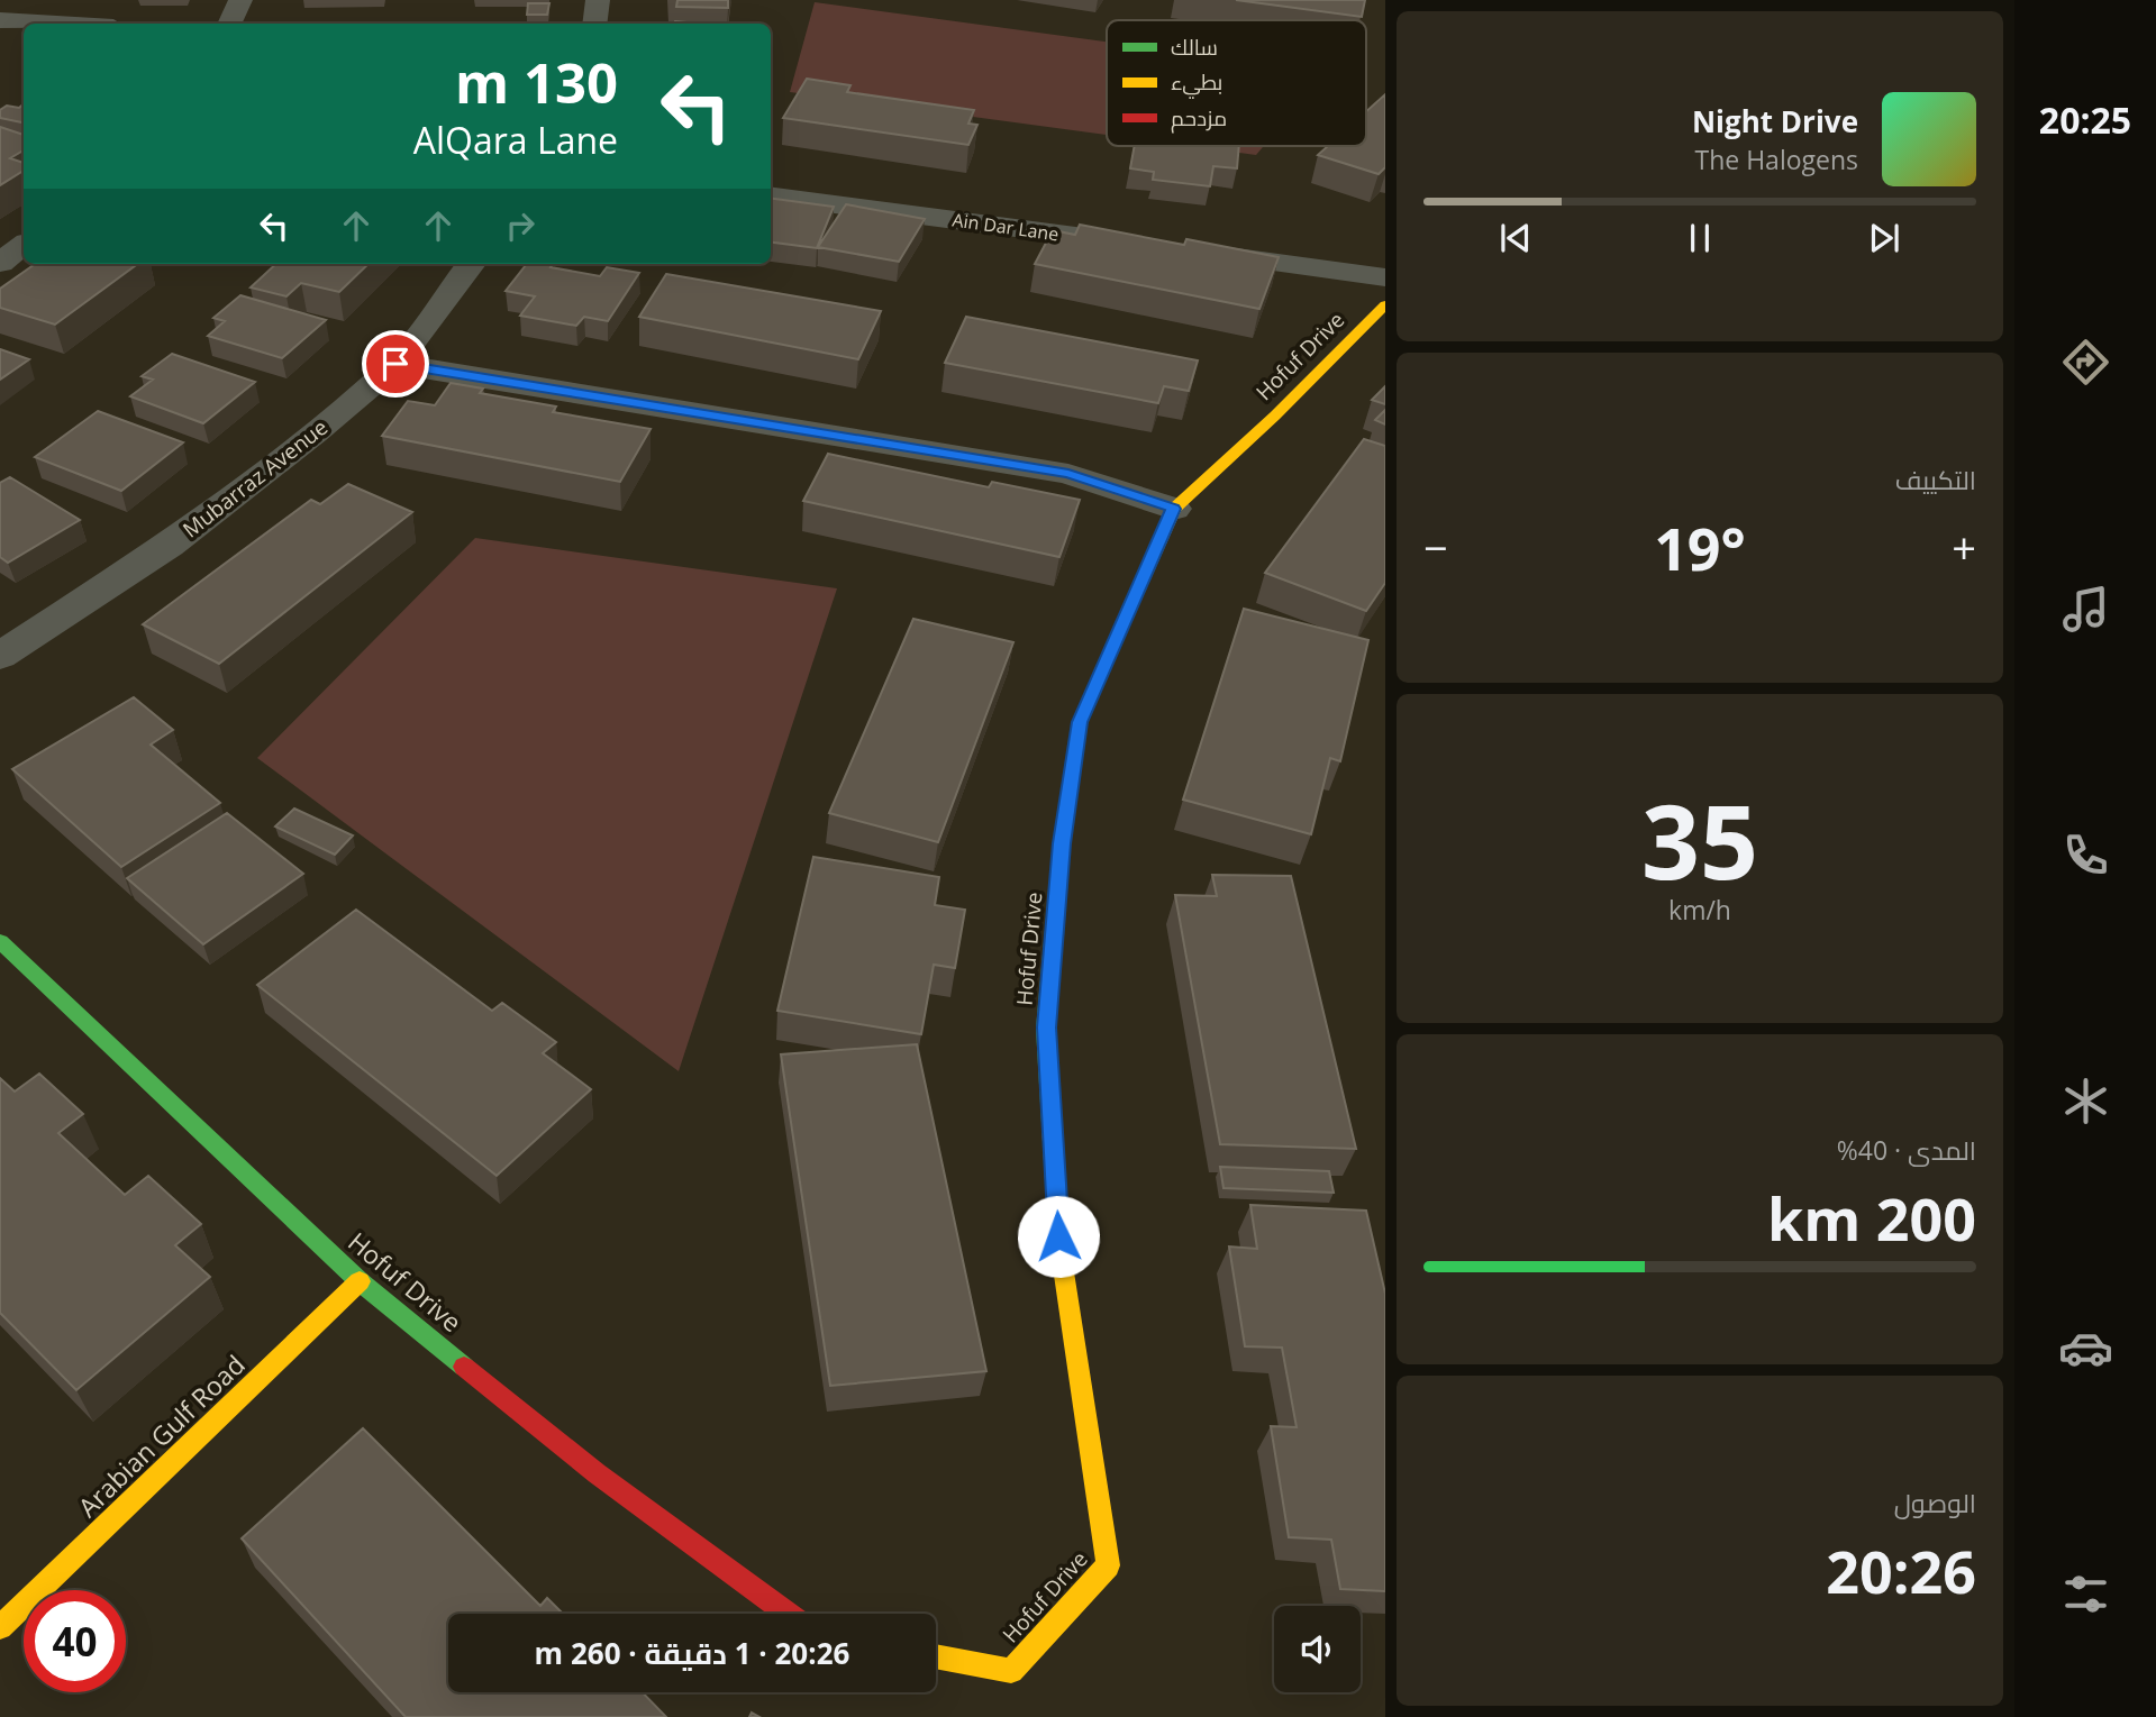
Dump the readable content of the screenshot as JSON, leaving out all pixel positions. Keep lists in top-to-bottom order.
{
  "streets": {
    "street": [
      "Ain Dar Lane",
      "Hofuf Drive",
      "Mubarraz Avenue",
      "Arabian Gulf Road"
    ]
  },
  "crossings": [
    ["Hofuf Drive", "Arabian Gulf Road"]
  ],
  "legend": ["سالك", "بطيء", "مزدحم"],
  "page": {
    "tabs": "20:25",
    "turn": ["130 m", "AlQara Lane"],
    "song": ["Night Drive", "The Halogens"],
    "tile": [
      "التكييف",
      ["35", "km/h"],
      ["المدى · 40%", "200 km"],
      ["الوصول", "20:26"]
    ],
    "heat": ["−", "19°", "+"],
    "limit": "40",
    "trip": "20:26 · 1 دقيقة · 260 m"
  }
}
